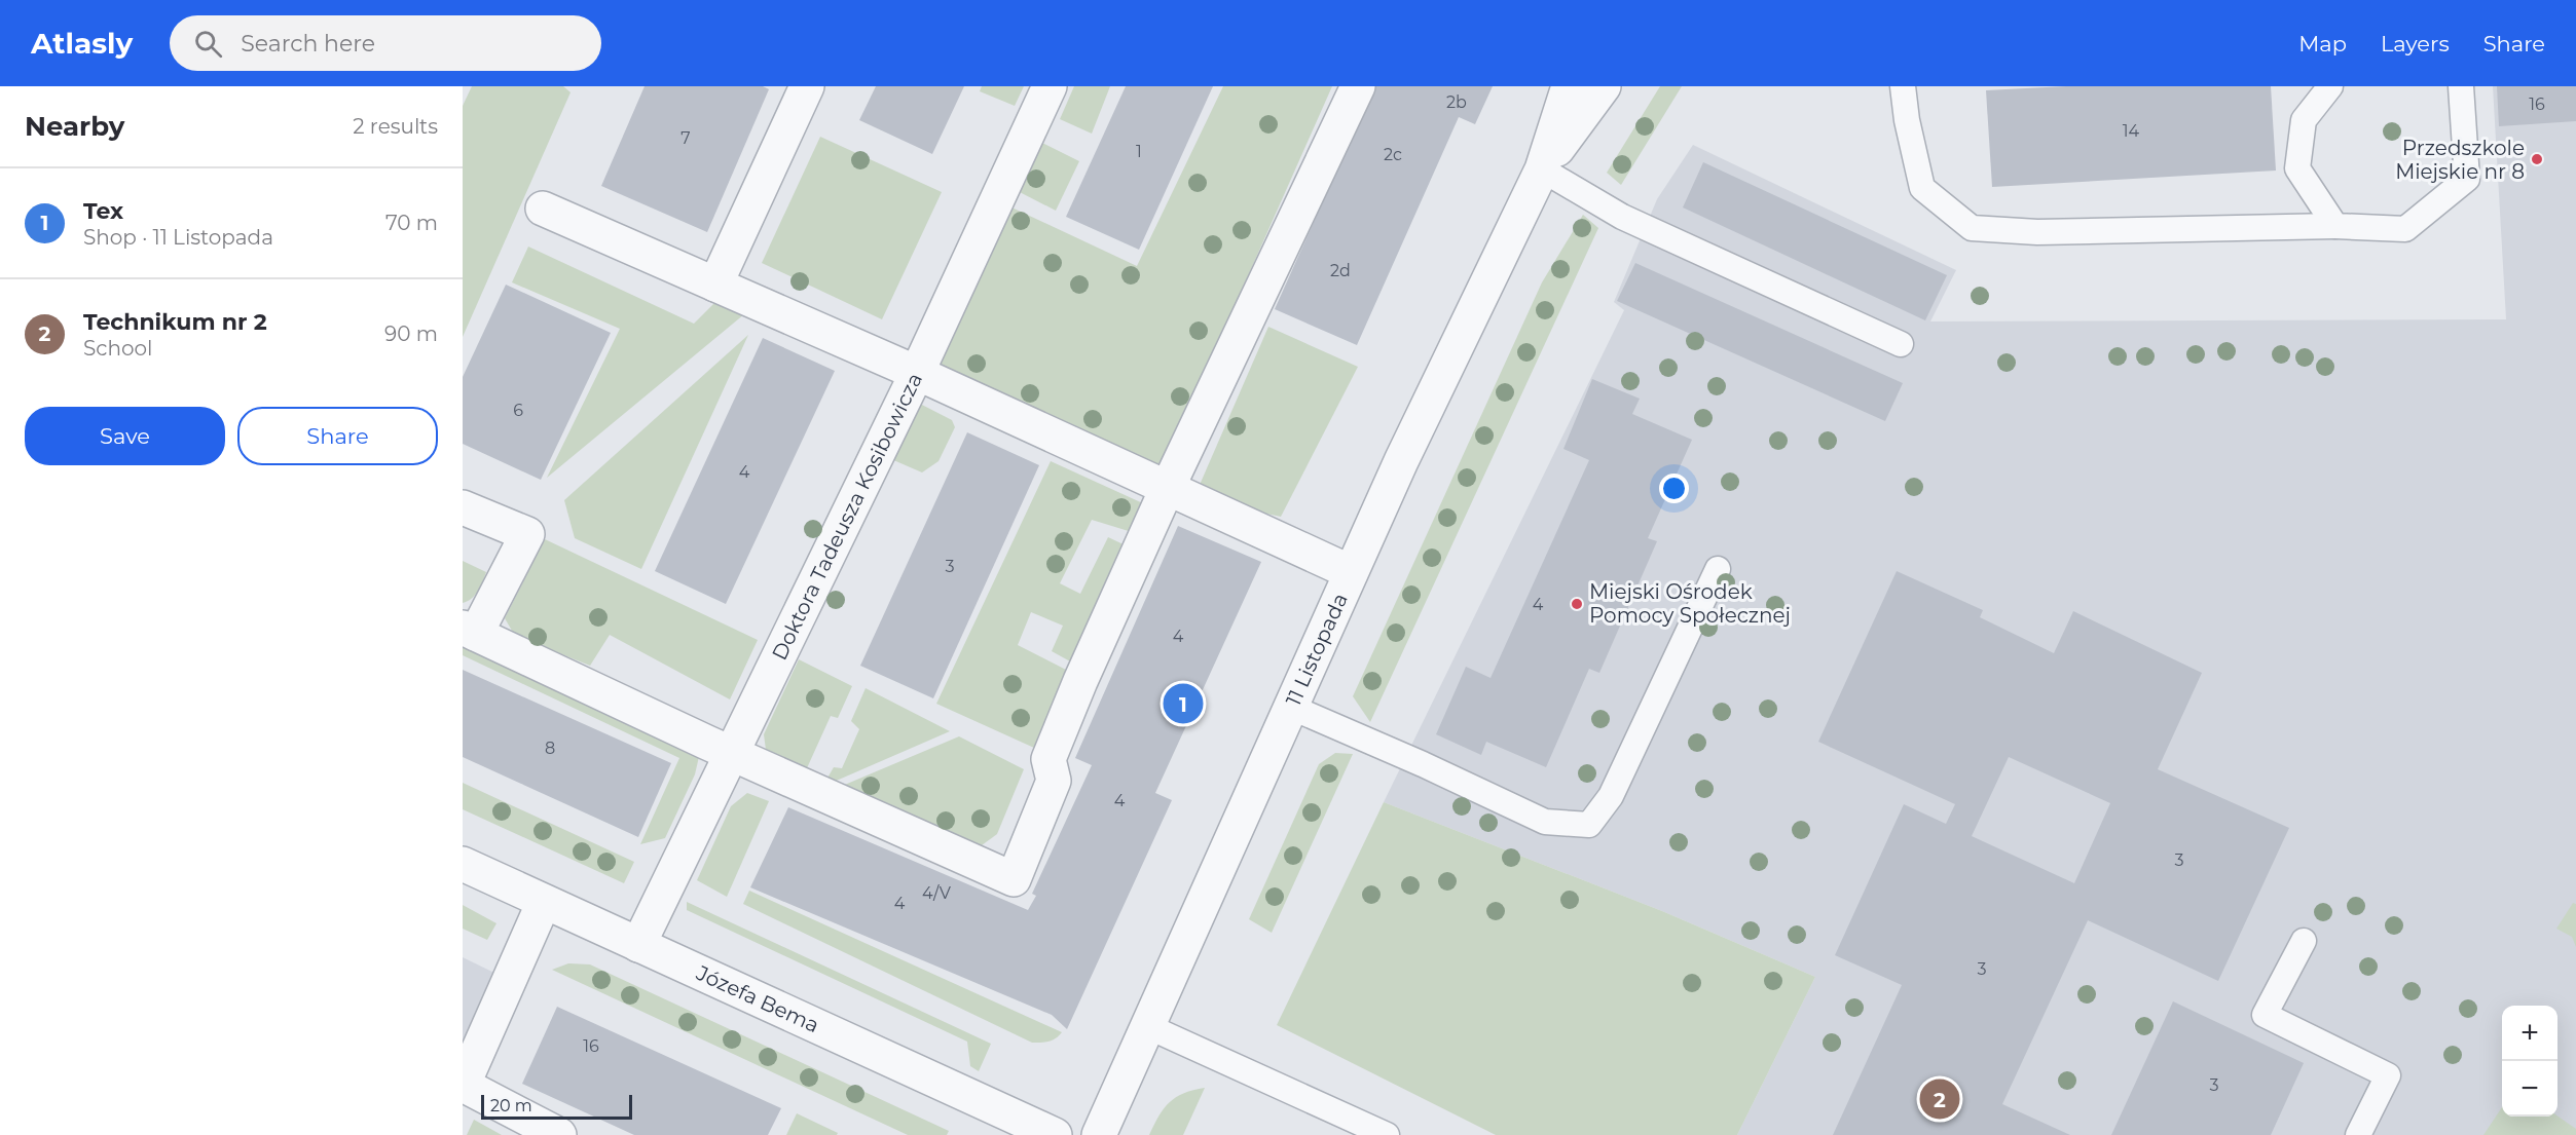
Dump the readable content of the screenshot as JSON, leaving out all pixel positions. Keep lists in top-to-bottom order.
{
  "streets": {
    "street": ["Doktora Tadeusza Kosibowicza", "11 Listopada", "Józefa Bema"]
  },
  "crossings": [
    ["Doktora Tadeusza Kosibowicza", "Józefa Bema"]
  ],
  "places": ["Przedszkole Miejskie nr 8", "Miejski Ośrodek Pomocy Społecznej"],
  "house_numbers": [
    "2b",
    "16",
    "14",
    "7",
    "1",
    "2c",
    "2d",
    "6",
    "4",
    "3",
    "4",
    "4",
    "8",
    "4",
    "3",
    "4/V",
    "4",
    "3",
    "16",
    "3"
  ],
  "scale_bar": "20 m",
  "page": {
    "header": "Atlasly",
    "search": "Search here",
    "nav": ["Map", "Layers", "Share"],
    "heading": ["Nearby", "2 results"],
    "list": [
      {
        "mark": "1",
        "name": "Tex",
        "note": "Shop · 11 Listopada",
        "value": "70 m"
      },
      {
        "mark": "2",
        "name": "Technikum nr 2",
        "note": "School",
        "value": "90 m"
      }
    ],
    "buttons": ["Save", "Share"],
    "pins": ["1", "2"],
    "map_buttons": ["+", "−"],
    "scale": "20 m"
  }
}
